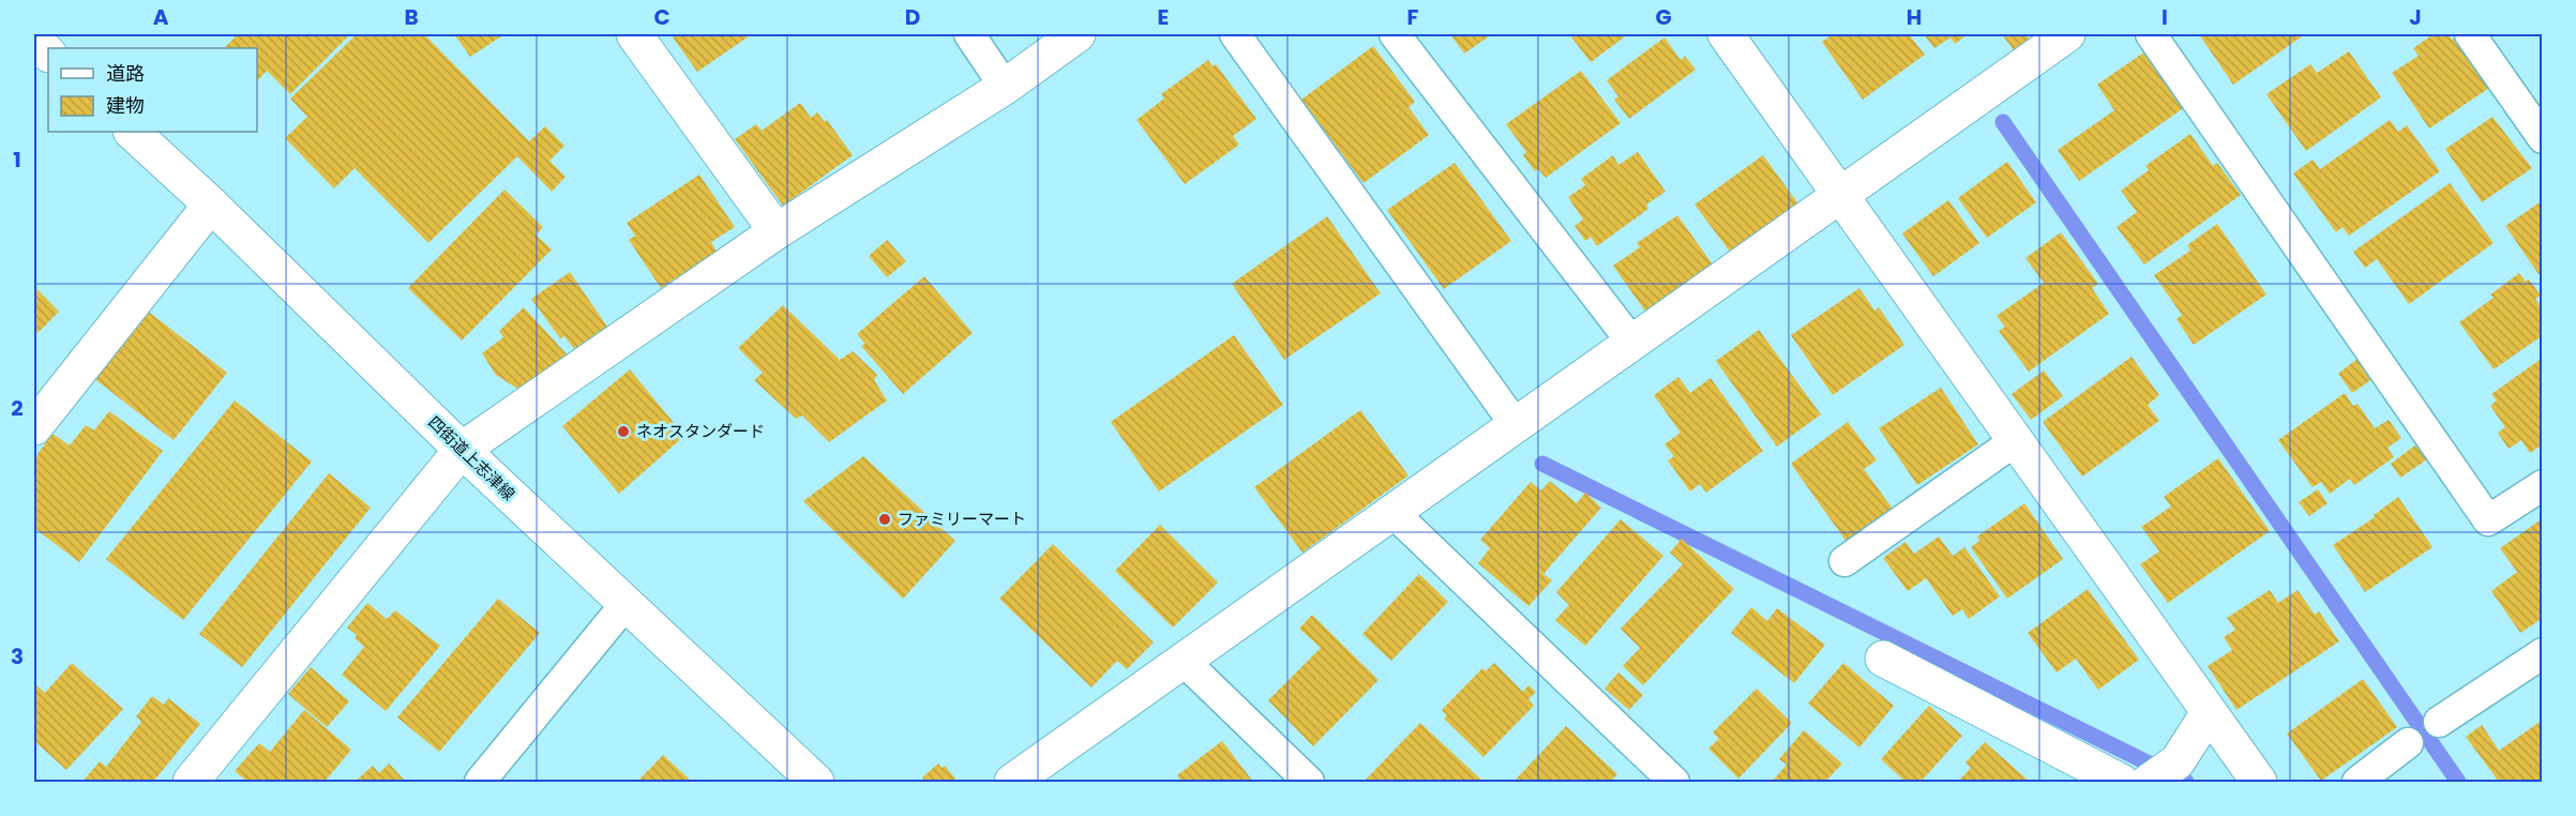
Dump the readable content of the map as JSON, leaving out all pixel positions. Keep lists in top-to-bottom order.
{
  "streets": {
    "street": ["四街道上志津線"]
  },
  "places": ["ネオスタンダード", "ファミリーマート"],
  "legend": ["道路", "建物"],
  "grid": {
    "columns": [
      "A",
      "B",
      "C",
      "D",
      "E",
      "F",
      "G",
      "H",
      "I",
      "J"
    ],
    "rows": ["1", "2", "3"]
  }
}
